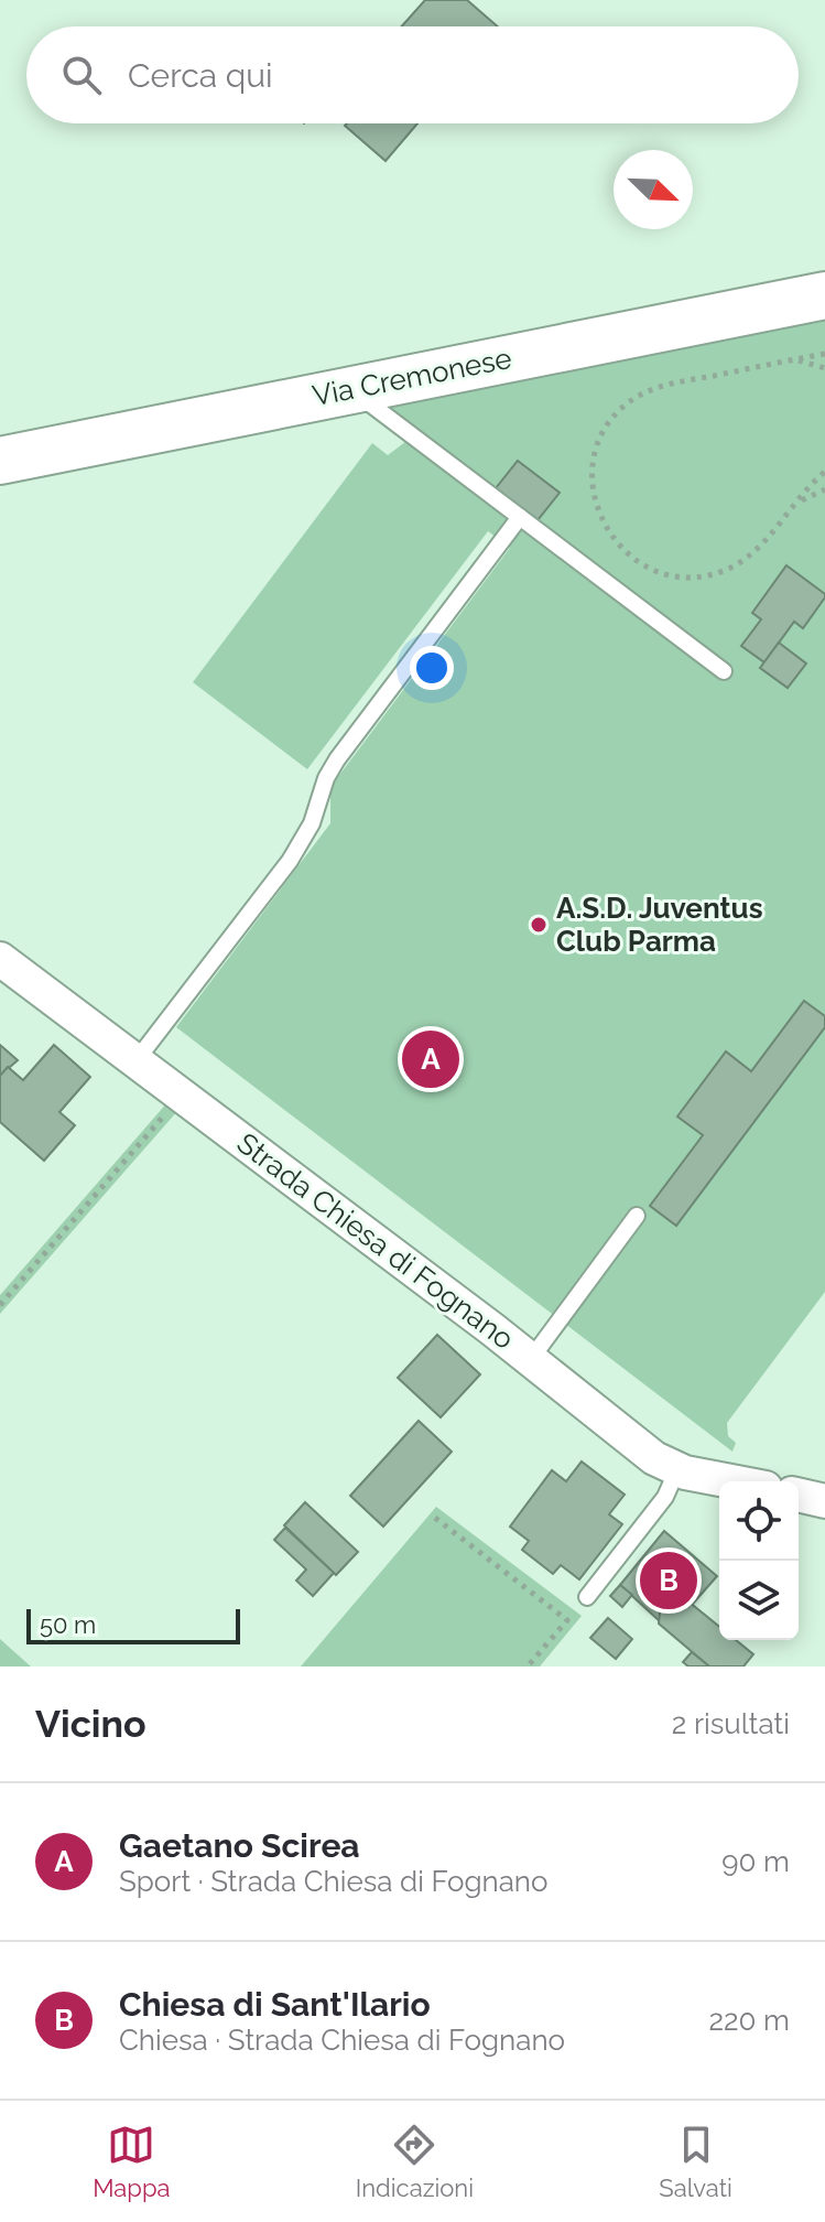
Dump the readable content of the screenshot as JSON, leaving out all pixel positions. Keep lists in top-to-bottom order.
{
  "streets": {
    "main road": ["Via Cremonese"],
    "street": ["Strada Chiesa di Fognano"]
  },
  "places": ["A.S.D. Juventus Club Parma"],
  "scale_bar": "50 m",
  "north": "bottom right",
  "page": {
    "search": "Cerca qui",
    "pins": ["A", "B"],
    "scale": "50 m",
    "heading": ["Vicino", "2 risultati"],
    "list": [
      {
        "mark": "A",
        "name": "Gaetano Scirea",
        "note": "Sport · Strada Chiesa di Fognano",
        "value": "90 m"
      },
      {
        "mark": "B",
        "name": "Chiesa di Sant'Ilario",
        "note": "Chiesa · Strada Chiesa di Fognano",
        "value": "220 m"
      }
    ],
    "nav": ["Mappa", "Indicazioni", "Salvati"]
  }
}
